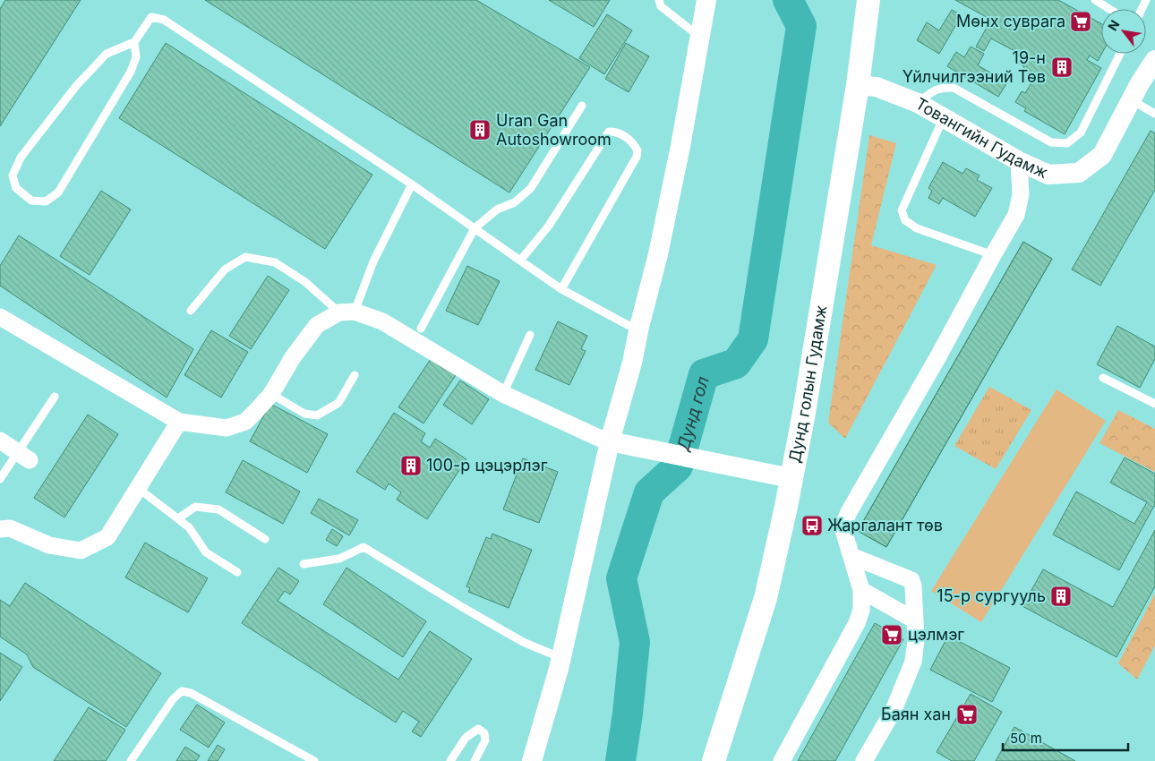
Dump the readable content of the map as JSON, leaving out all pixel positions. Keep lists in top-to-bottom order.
{
  "streets": {
    "main road": ["Дунд голын Гудамж"],
    "street": ["Товангийн Гудамж"]
  },
  "crossings": [
    ["Товангийн Гудамж", "Дунд голын Гудамж"]
  ],
  "water": ["Дунд гол"],
  "places": {
    "supermarket": ["Мөнх суврага", "цэлмэг", "Баян хан"],
    "building": [
      "19-н Үйлчилгээний Төв",
      "Uran Gan Autoshowroom",
      "100-р цэцэрлэг",
      "15-р сургууль"
    ],
    "bus stop": ["Жаргалант төв"]
  },
  "scale_bar": "50 m",
  "north": "top left"
}
